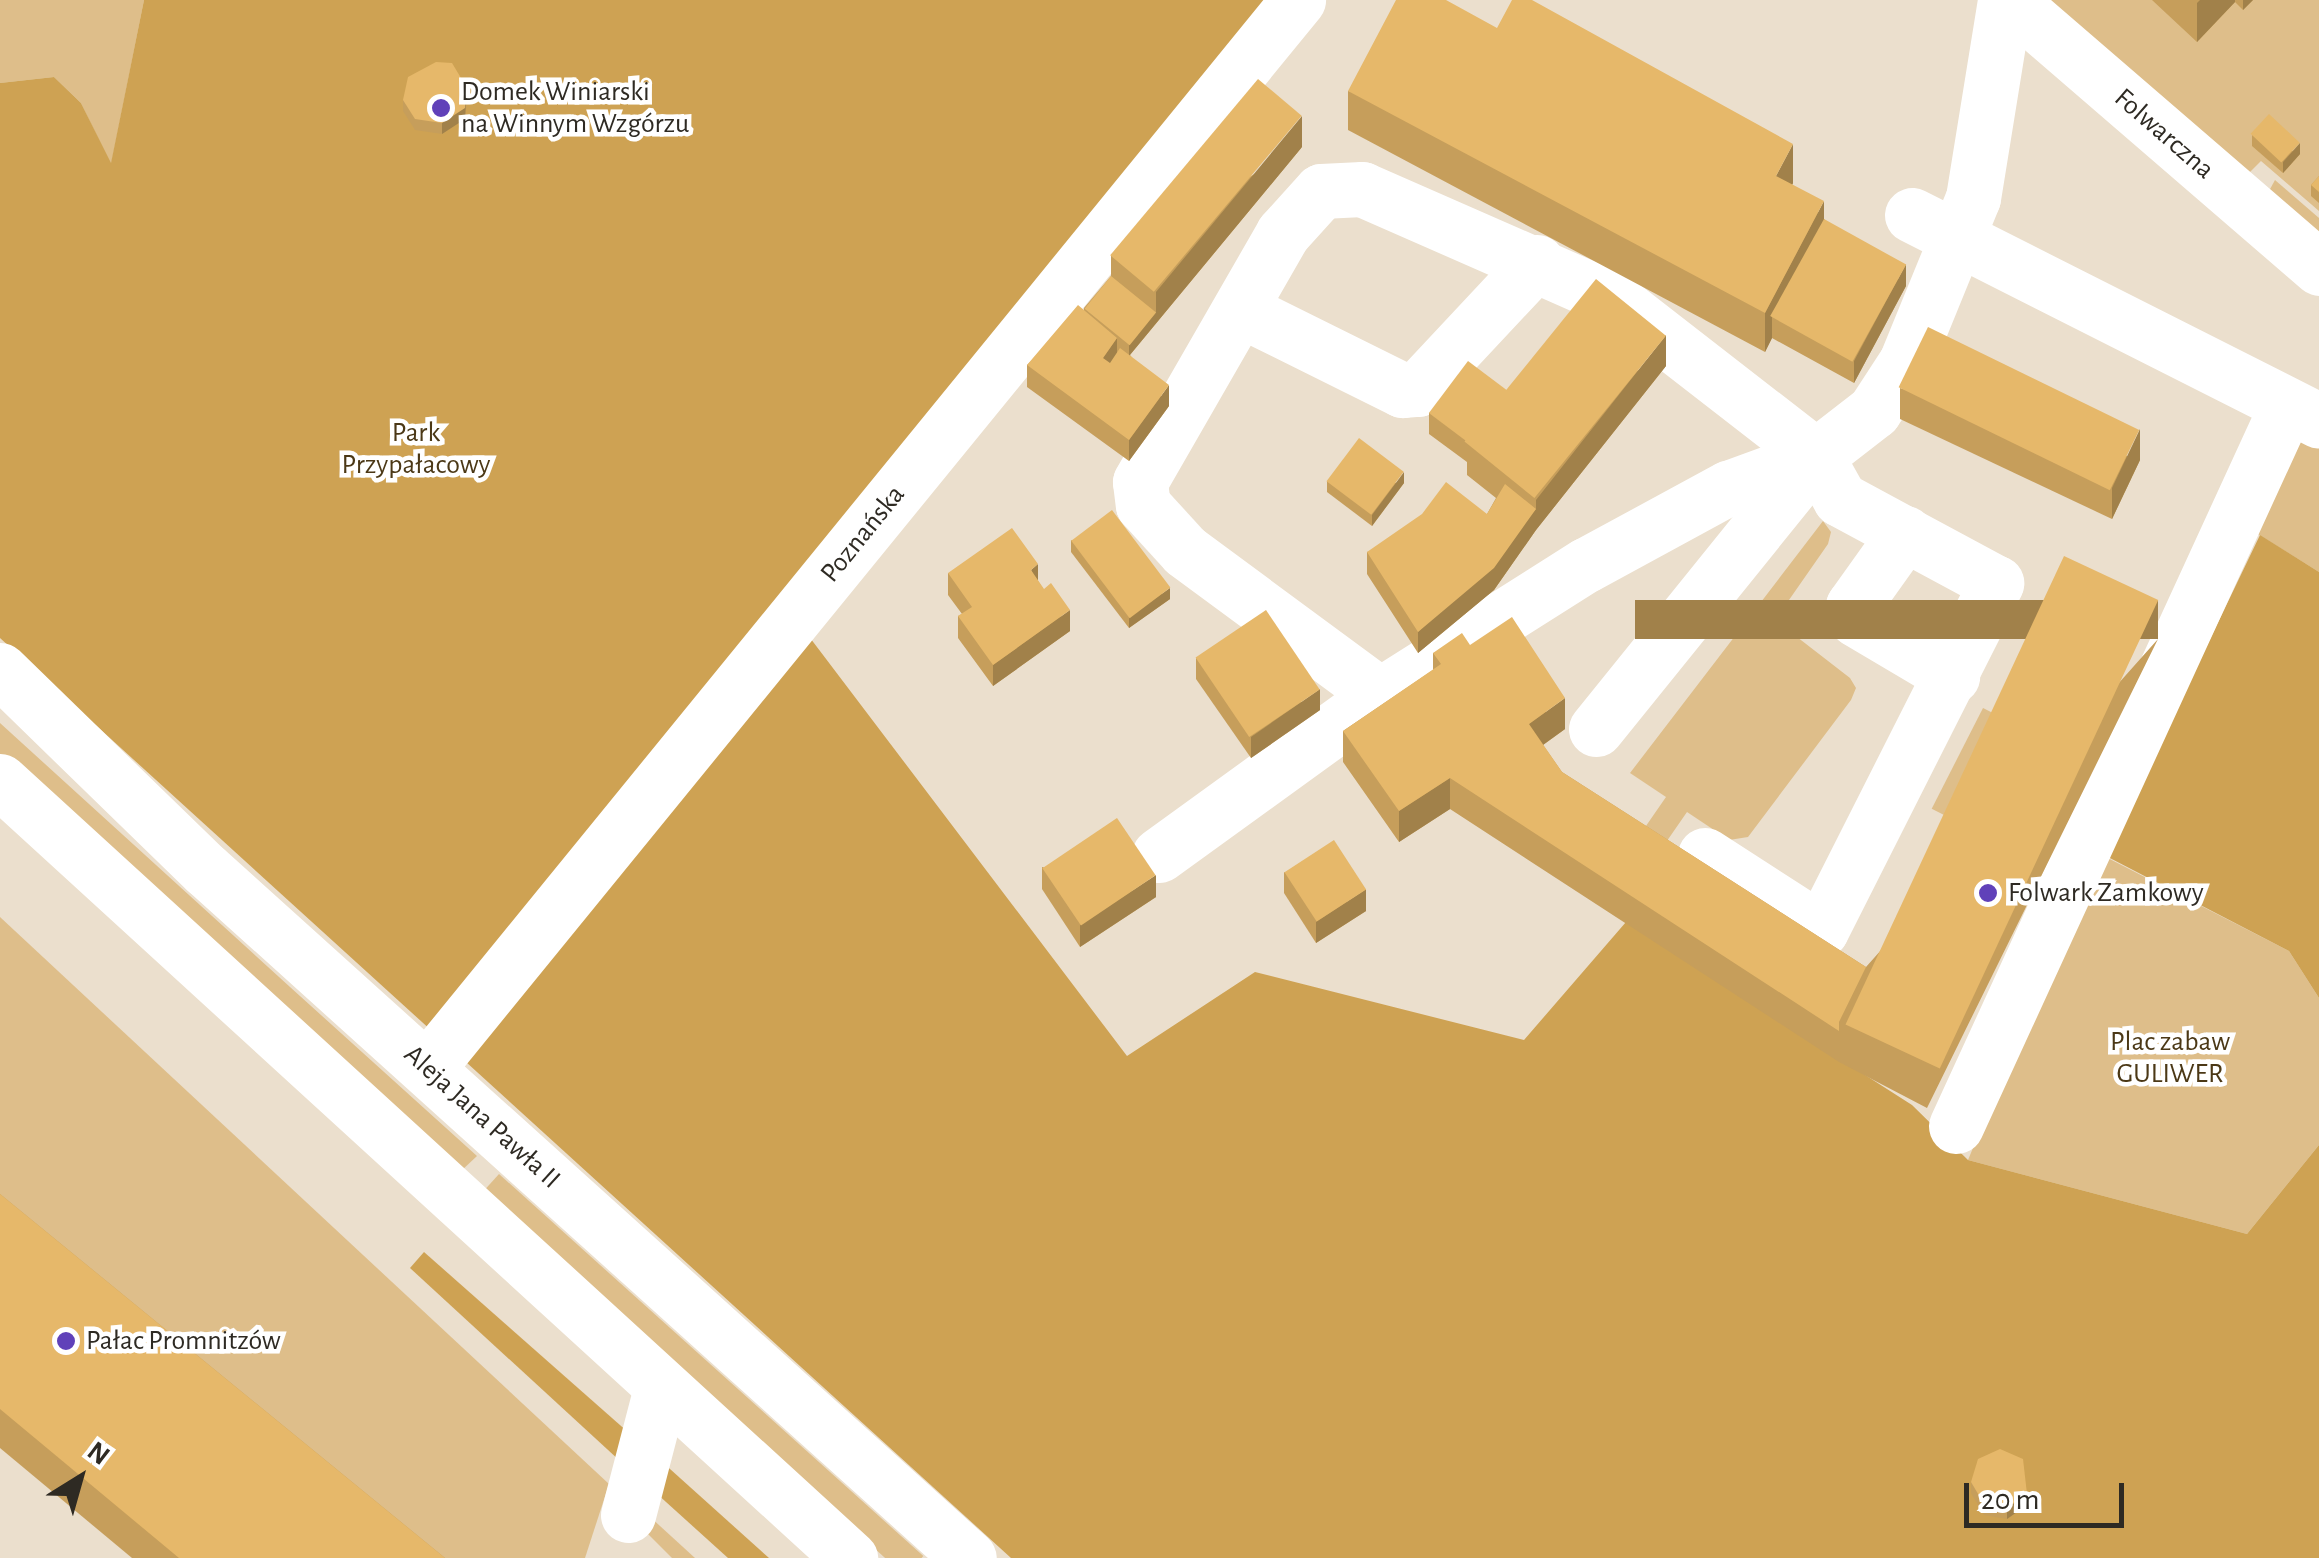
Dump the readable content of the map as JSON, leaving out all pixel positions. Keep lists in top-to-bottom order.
{
  "streets": {
    "street": ["Folwarczna", "Poznańska", "Aleja Jana Pawła II"]
  },
  "crossings": [
    ["Poznańska", "Aleja Jana Pawła II"]
  ],
  "parks": ["Park Przypałacowy", "Plac zabaw GULIWER"],
  "places": ["Domek Winiarski na Winnym Wzgórzu", "Folwark Zamkowy", "Pałac Promnitzów"],
  "scale_bar": "20 m",
  "north": "top right"
}
